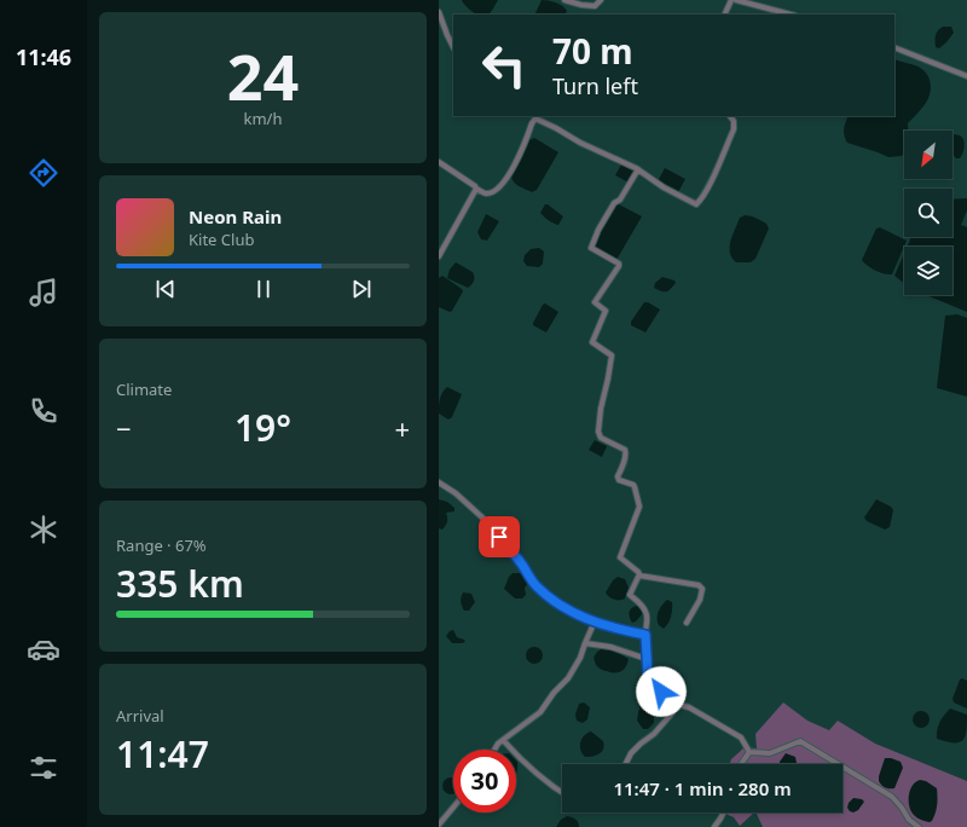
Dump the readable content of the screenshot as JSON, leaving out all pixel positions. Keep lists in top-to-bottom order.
{
  "north": "bottom left",
  "page": {
    "tabs": "11:46",
    "tile": [
      ["24", "km/h"],
      "Climate",
      ["Range · 67%", "335 km"],
      ["Arrival", "11:47"]
    ],
    "turn": ["70 m", "Turn left"],
    "song": ["Neon Rain", "Kite Club"],
    "heat": ["−", "19°", "+"],
    "limit": "30",
    "trip": "11:47 · 1 min · 280 m"
  }
}
